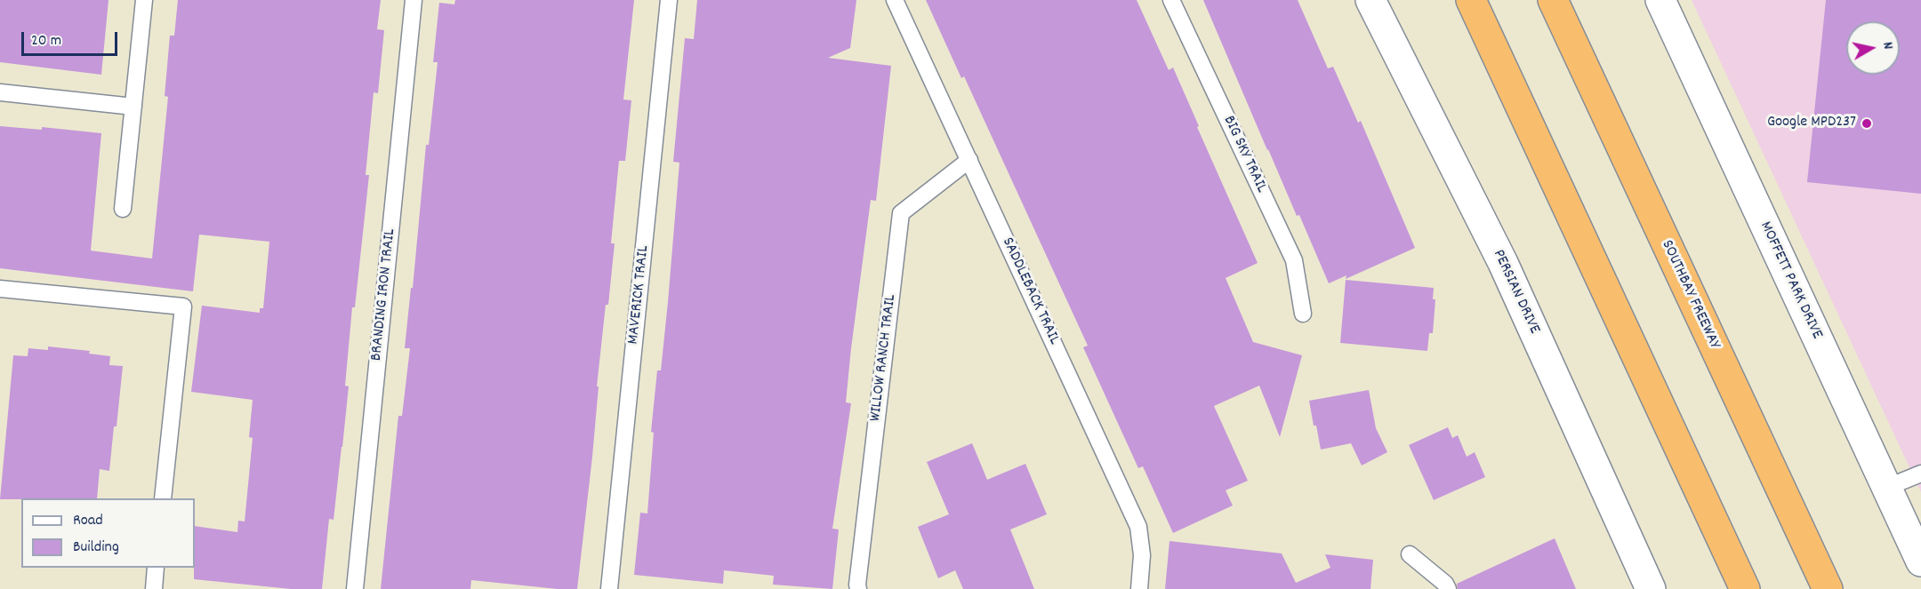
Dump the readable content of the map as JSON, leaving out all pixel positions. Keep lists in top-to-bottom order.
{
  "streets": {
    "highway": ["SOUTHBAY FREEWAY"],
    "street": ["MOFFETT PARK DRIVE", "PERSIAN DRIVE"],
    "lane": [
      "BIG SKY TRAIL",
      "SADDLEBACK TRAIL",
      "BRANDING IRON TRAIL",
      "MAVERICK TRAIL",
      "WILLOW RANCH TRAIL"
    ]
  },
  "crossings": [
    ["SADDLEBACK TRAIL", "WILLOW RANCH TRAIL"]
  ],
  "places": ["Google MPD237"],
  "legend": ["Road", "Building"],
  "scale_bar": "20 m",
  "north": "right"
}
